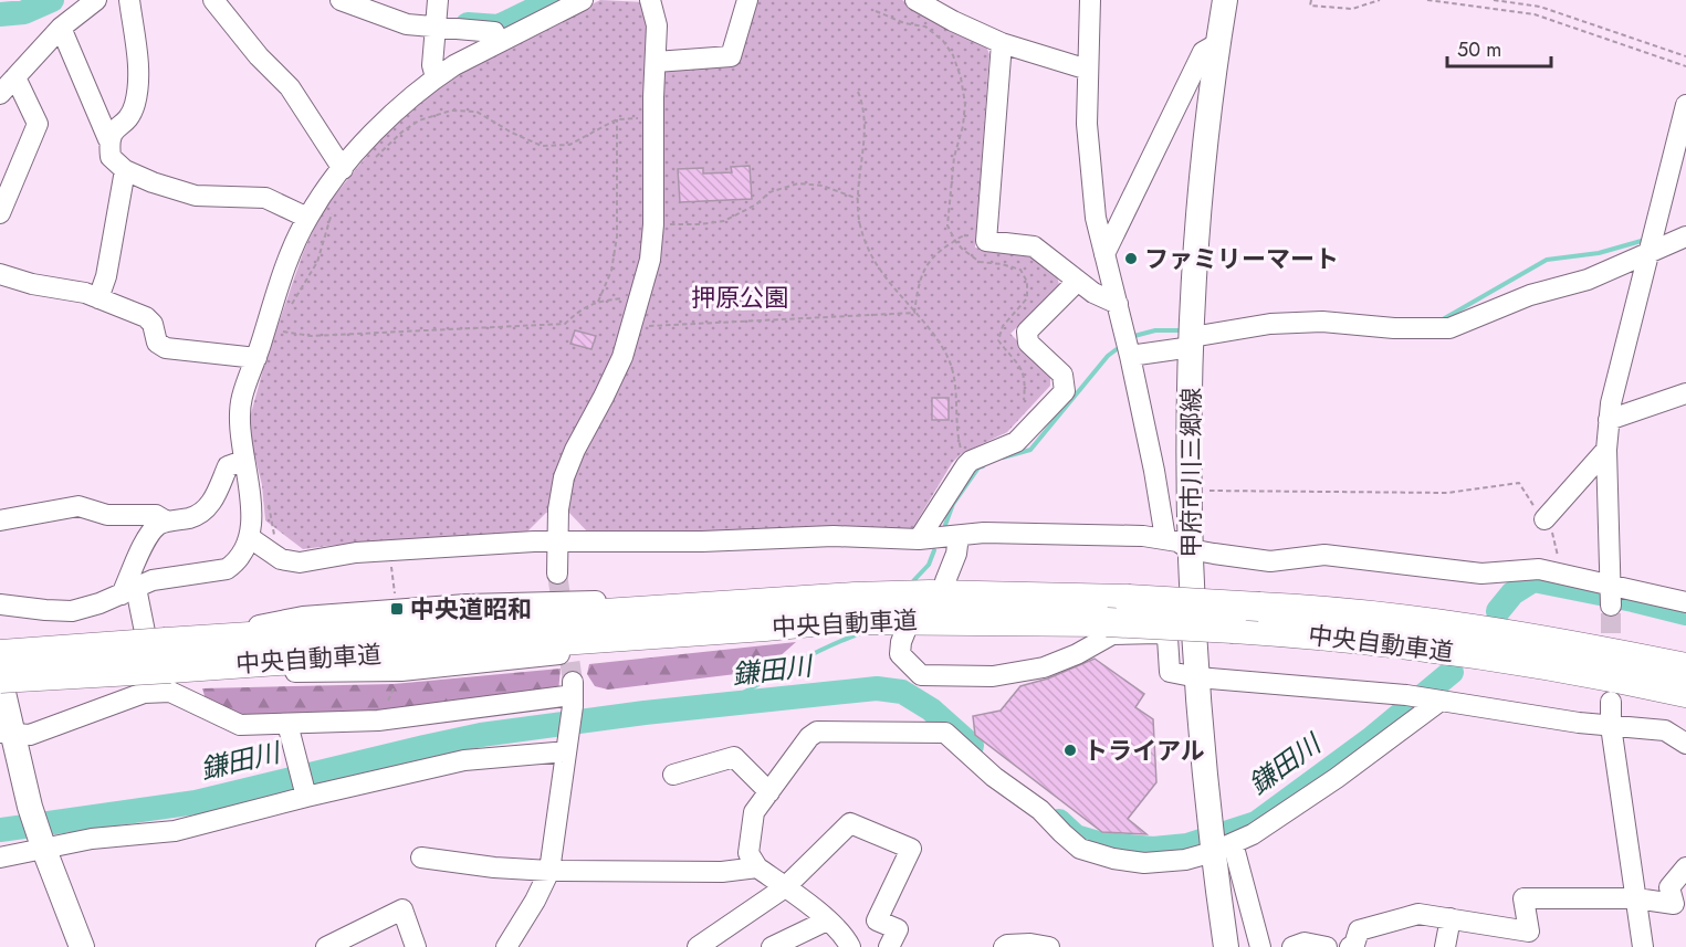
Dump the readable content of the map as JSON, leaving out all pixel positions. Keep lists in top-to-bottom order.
{
  "streets": {
    "highway": ["中央自動車道"],
    "main road": ["甲府市川三郷線"]
  },
  "water": ["鎌田川"],
  "parks": ["押原公園"],
  "places": {
    "other": ["ファミリーマート", "トライアル"],
    "transit": ["中央道昭和"]
  },
  "scale_bar": "50 m"
}
